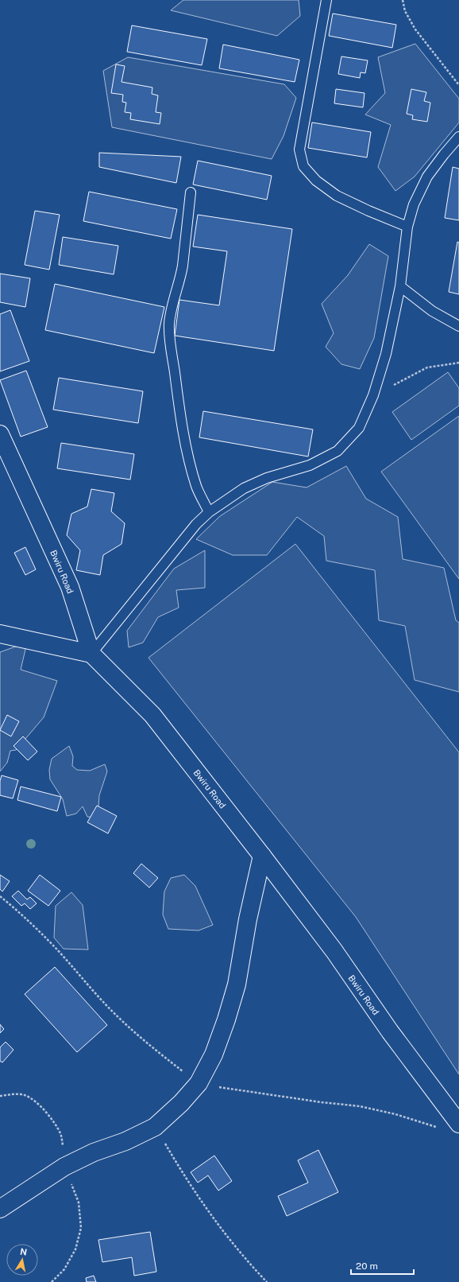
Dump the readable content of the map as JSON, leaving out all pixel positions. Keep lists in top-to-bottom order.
{
  "streets": {
    "street": ["Bwiru Road"]
  },
  "scale_bar": "20 m",
  "north": "top"
}
